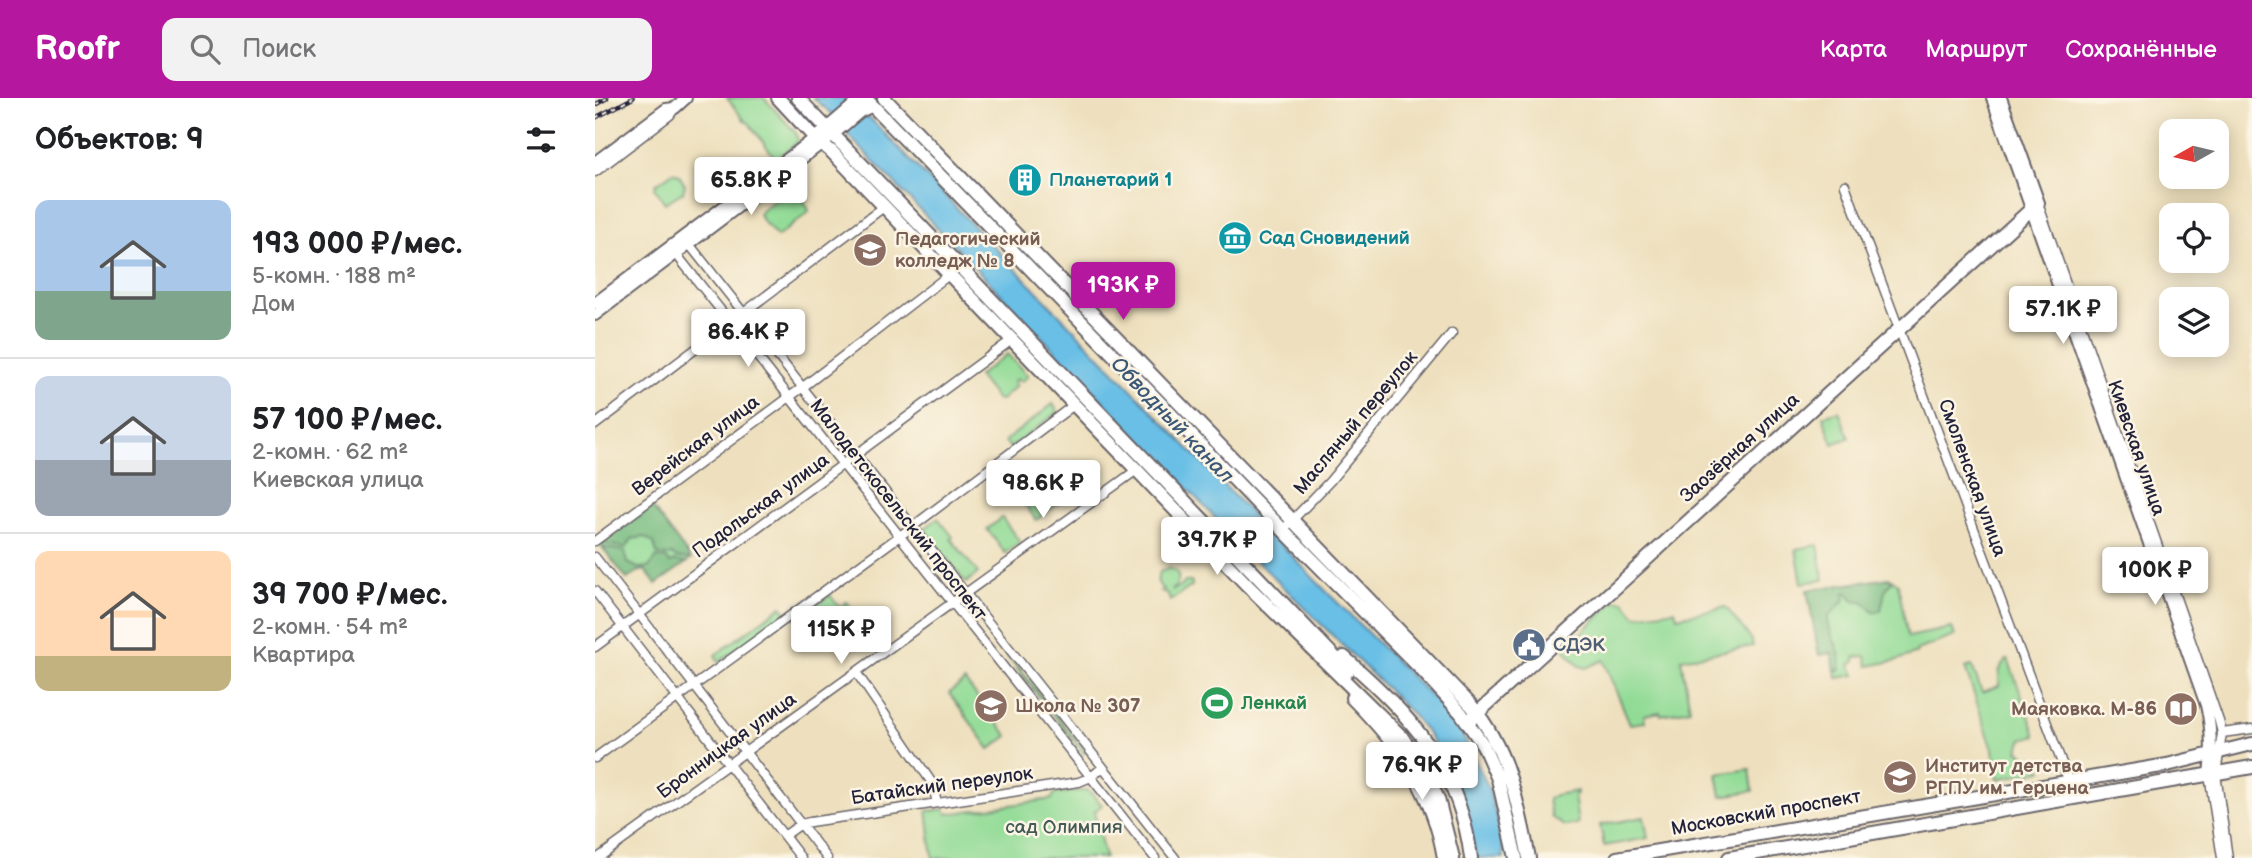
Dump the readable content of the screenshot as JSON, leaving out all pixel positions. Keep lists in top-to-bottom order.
{
  "streets": {
    "main road": ["Заозёрная улица", "Киевская улица", "Московский проспект"],
    "street": [
      "Масляный переулок",
      "Верейская улица",
      "Смоленская улица",
      "Подольская улица",
      "Малодетскосельский проспект",
      "Бронницкая улица",
      "Батайский переулок"
    ]
  },
  "crossings": [
    ["Верейская улица", "Малодетскосельский проспект"],
    ["Заозёрная улица", "Киевская улица"],
    ["Заозёрная улица", "Смоленская улица"],
    ["Киевская улица", "Московский проспект"],
    ["Смоленская улица", "Московский проспект"],
    ["Подольская улица", "Малодетскосельский проспект"],
    ["Малодетскосельский проспект", "Бронницкая улица"],
    ["Малодетскосельский проспект", "Батайский переулок"]
  ],
  "water": ["Обводный канал"],
  "parks": ["сад Олимпия"],
  "places": {
    "building": ["Планетарий 1"],
    "museum": ["Сад Сновидений"],
    "school or university": ["Педагогический колледж № 8", "Школа № 307", "Институт детства РГПУ им. Герцена"],
    "public building": ["СДЭК"],
    "sports": ["Ленкай"],
    "library": ["Маяковка. М-86"]
  },
  "north": "left",
  "page": {
    "header": "Roofr",
    "search": "Поиск",
    "nav": ["Карта", "Маршрут", "Сохранённые"],
    "heading": "Объектов: 9",
    "price": [
      "65.8K ₽",
      "193K ₽",
      "57.1K ₽",
      "86.4K ₽",
      "98.6K ₽",
      "39.7K ₽",
      "100K ₽",
      "115K ₽",
      "76.9K ₽"
    ],
    "list": [
      {
        "name": "193 000 ₽/мес.",
        "note": "5-комн. · 188 m² · Дом"
      },
      {
        "name": "57 100 ₽/мес.",
        "note": "2-комн. · 62 m² · Киевская улица"
      },
      {
        "name": "39 700 ₽/мес.",
        "note": "2-комн. · 54 m² · Квартира"
      }
    ]
  }
}
